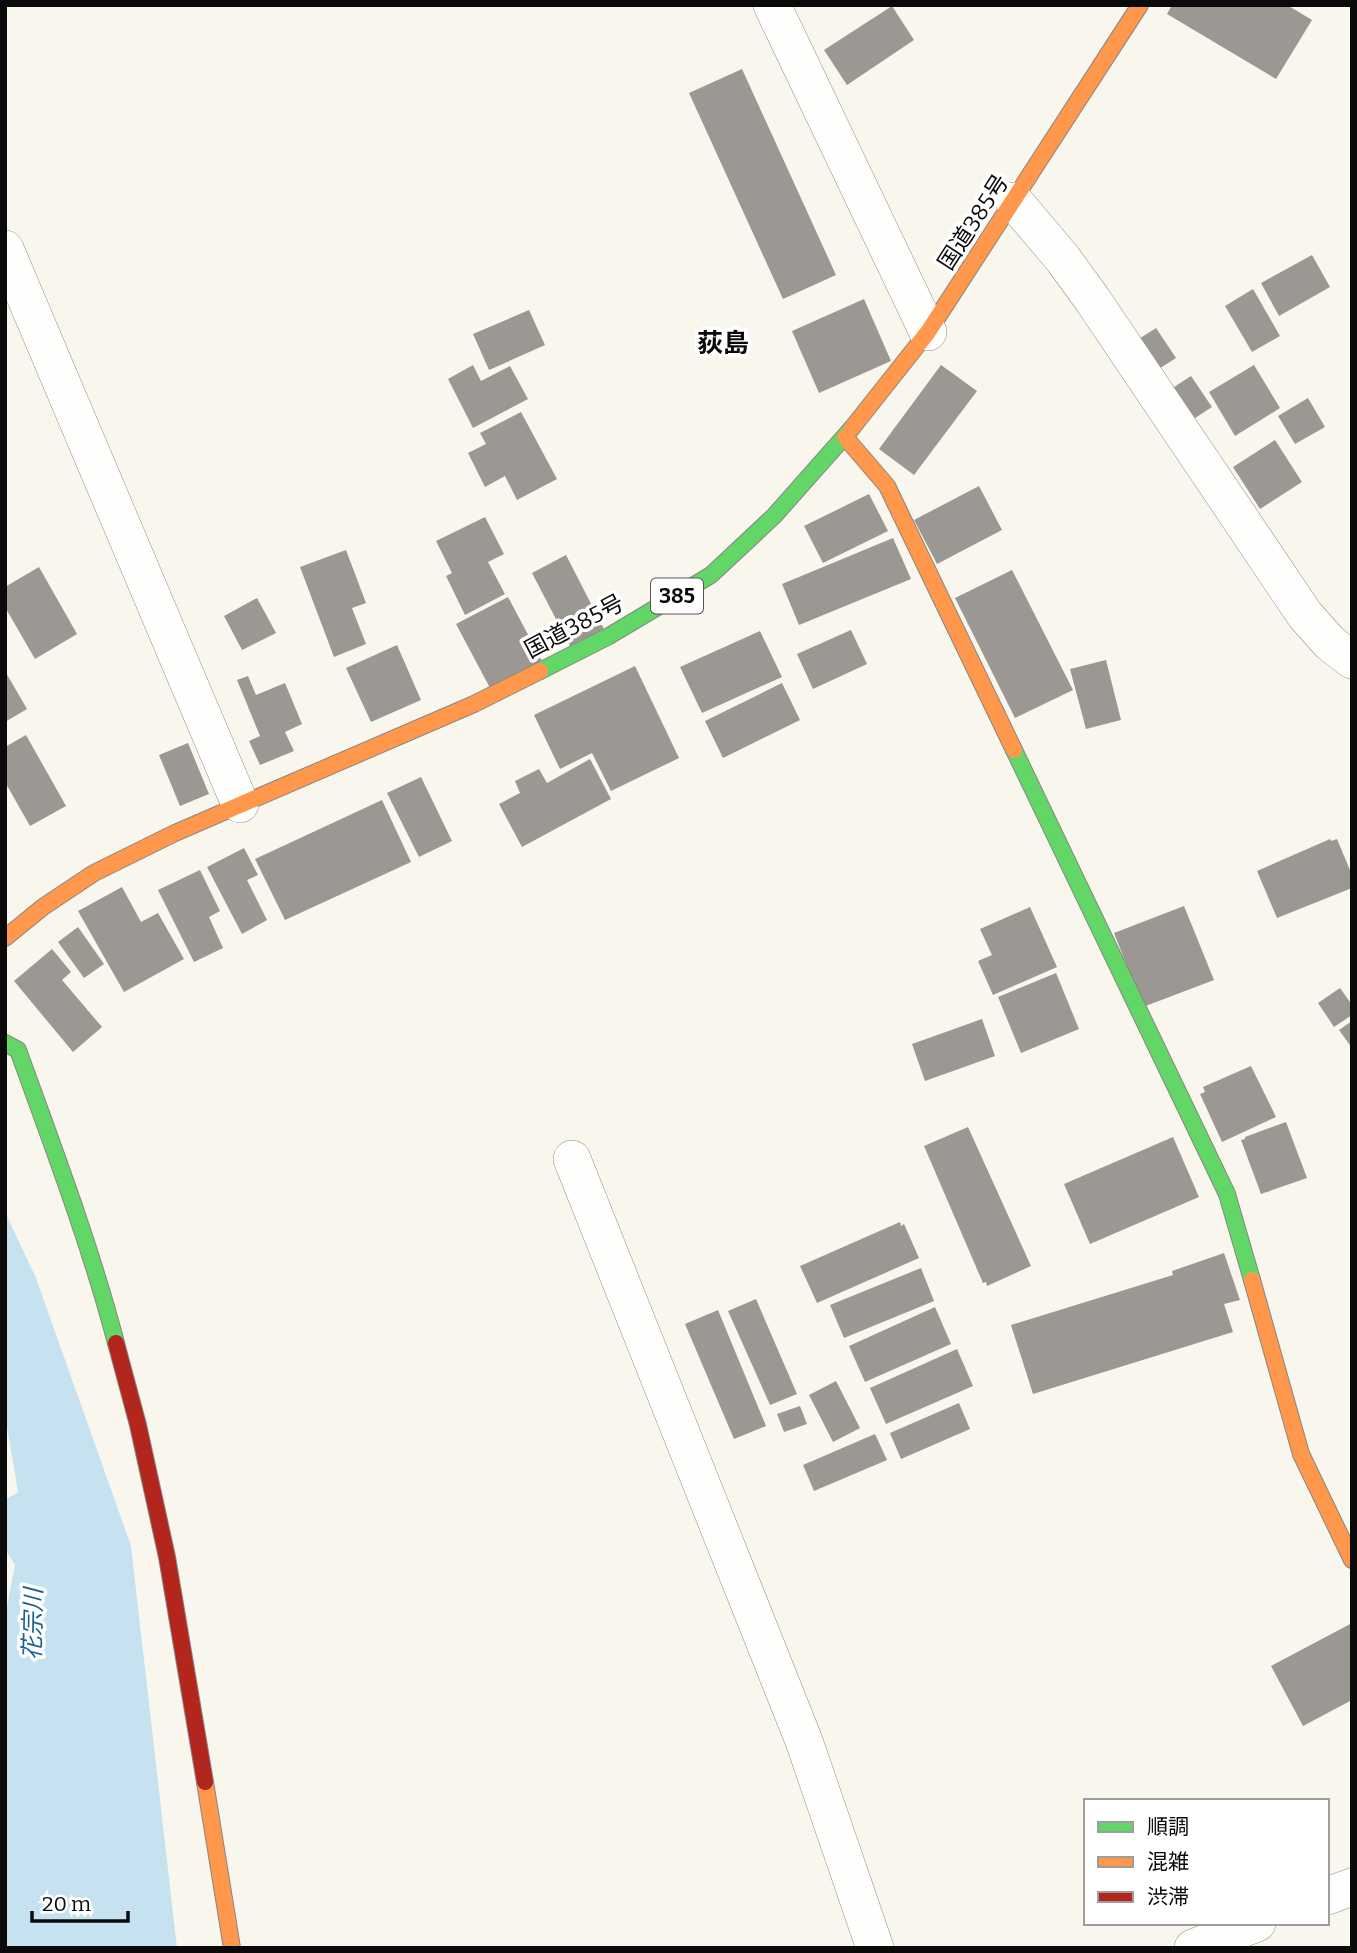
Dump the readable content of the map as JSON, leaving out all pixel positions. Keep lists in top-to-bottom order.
{
  "streets": {
    "main road": ["国道385号", "385"]
  },
  "districts": ["荻島"],
  "water": ["花宗川"],
  "legend": ["順調", "混雑", "渋滞"],
  "scale_bar": "20 m"
}
